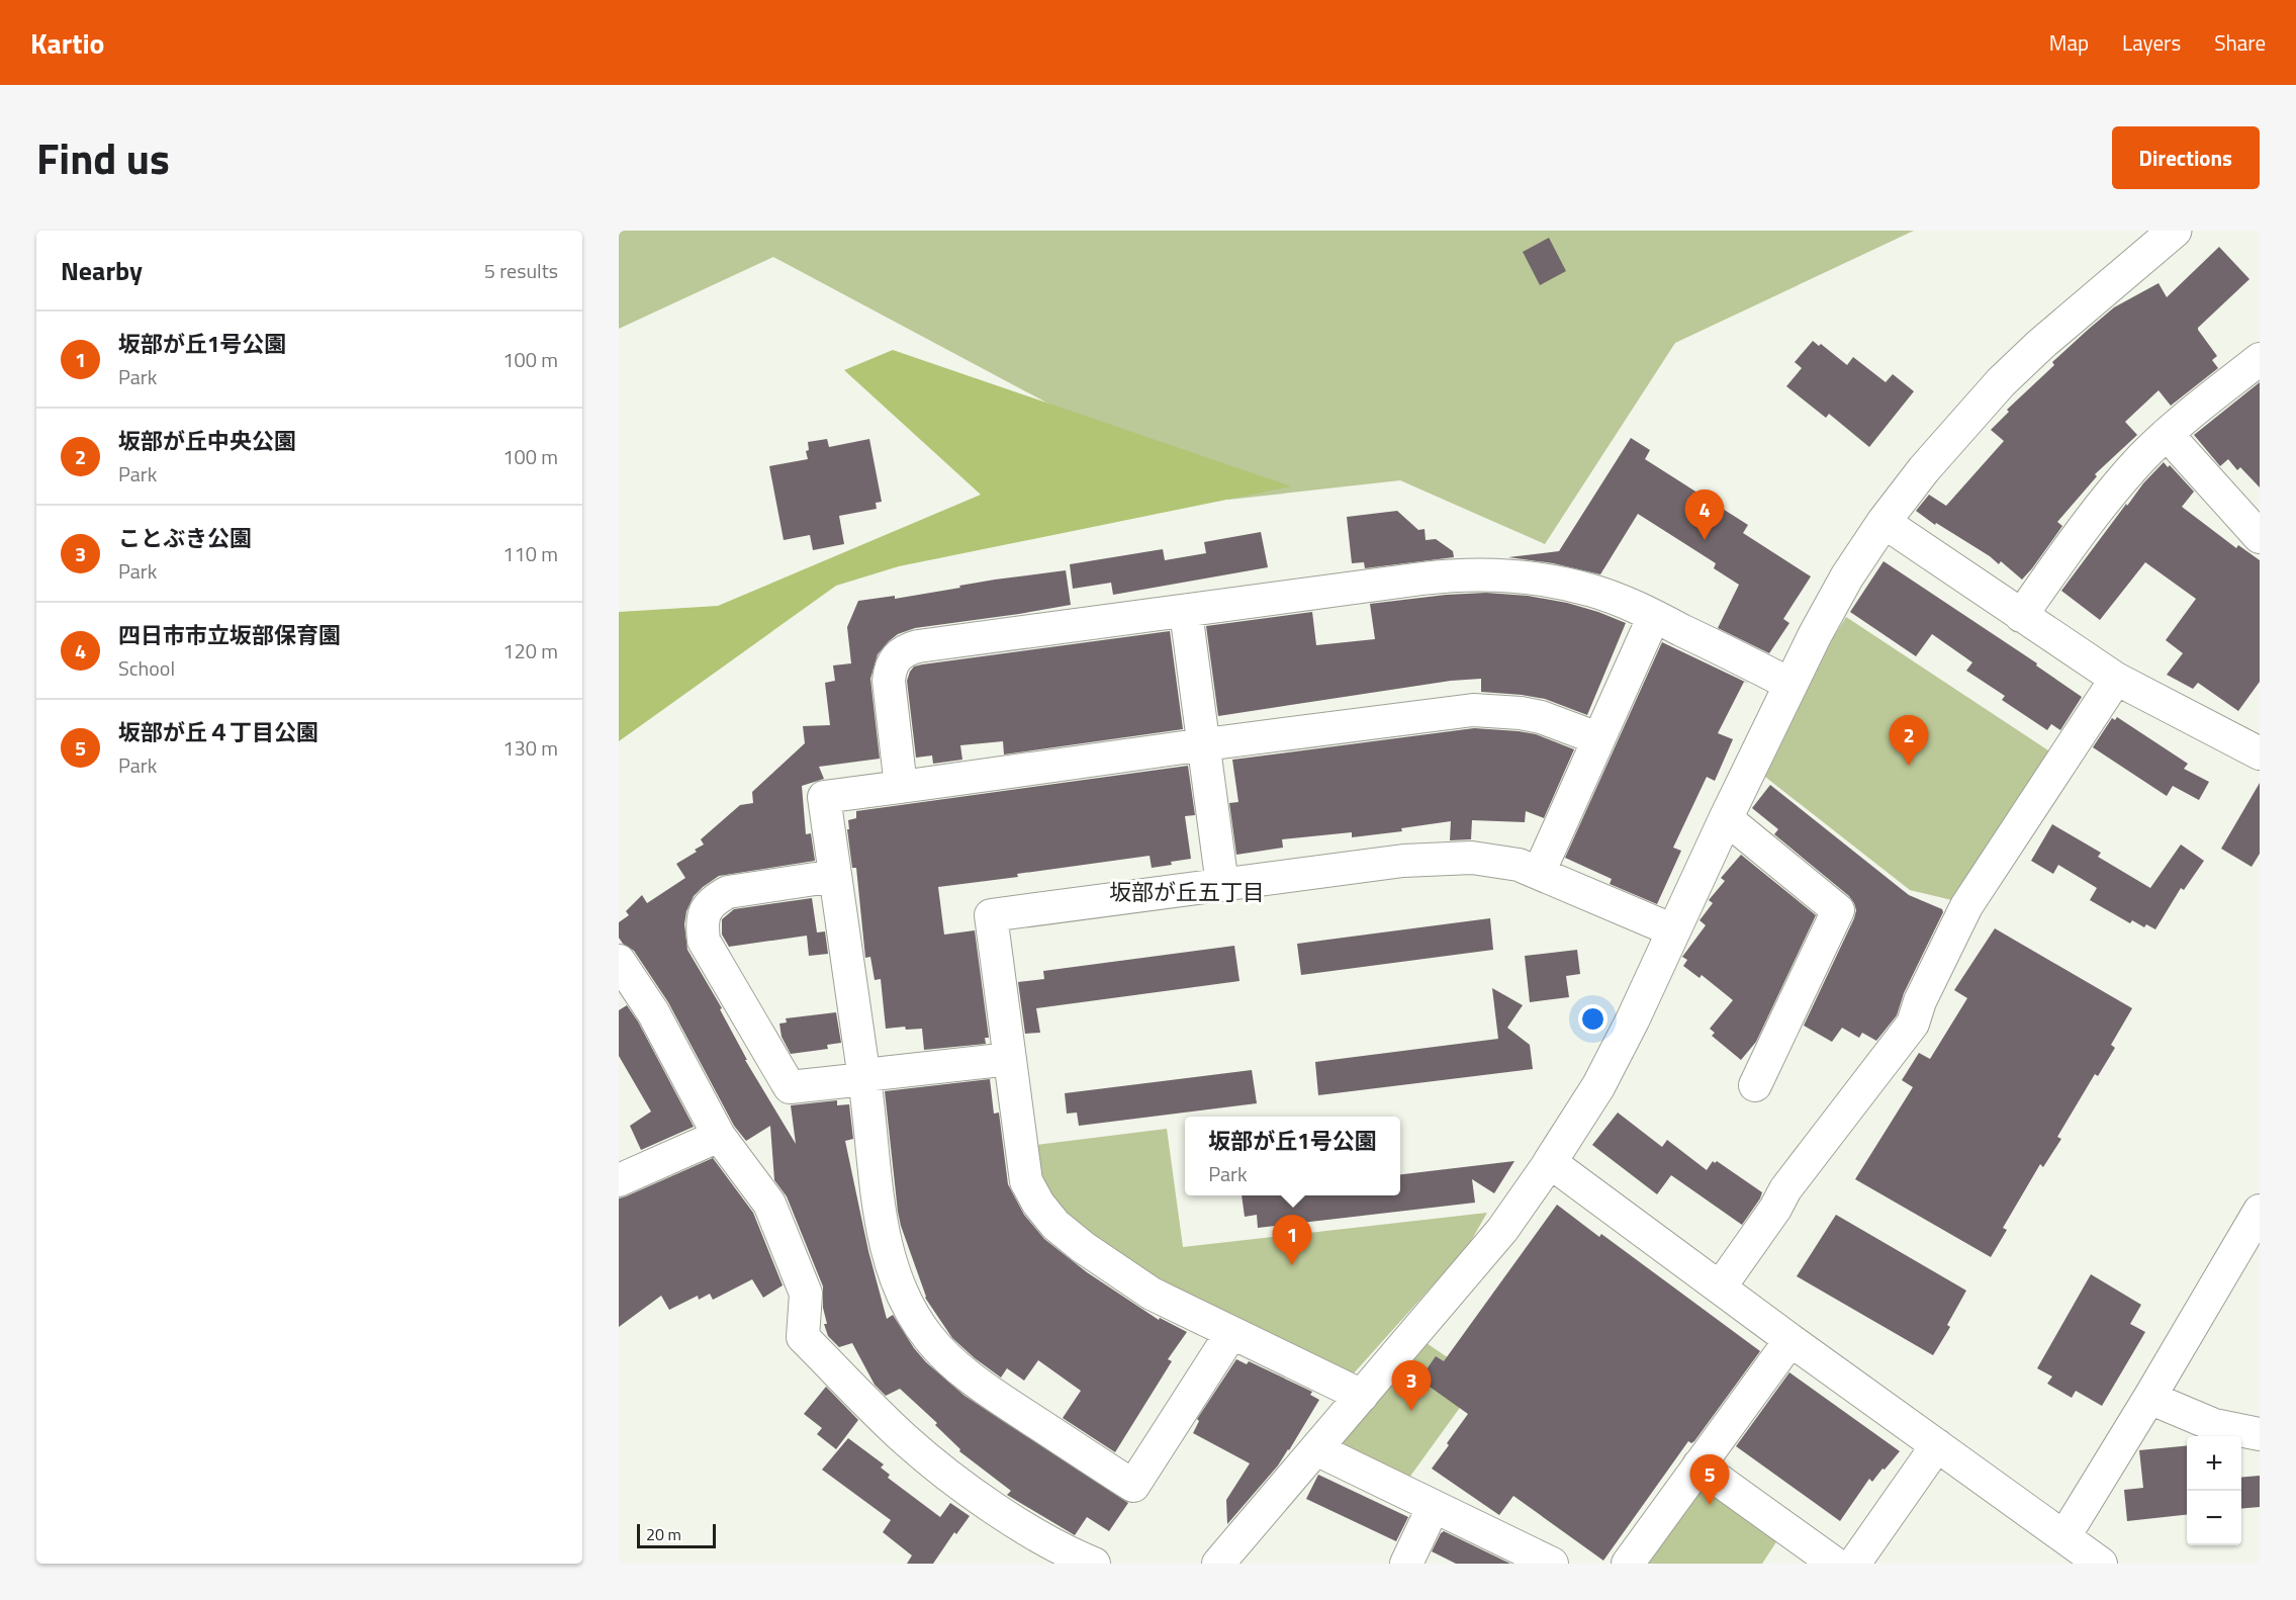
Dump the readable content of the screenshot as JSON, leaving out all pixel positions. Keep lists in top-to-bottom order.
{
  "districts": ["坂部が丘五丁目"],
  "scale_bar": "20 m",
  "page": {
    "header": "Kartio",
    "nav": ["Map", "Layers", "Share"],
    "title": "Find us",
    "buttons": "Directions",
    "heading": ["Nearby", "5 results"],
    "list": [
      {
        "mark": "1",
        "name": "坂部が丘1号公園",
        "note": "Park",
        "value": "100 m"
      },
      {
        "mark": "2",
        "name": "坂部が丘中央公園",
        "note": "Park",
        "value": "100 m"
      },
      {
        "mark": "3",
        "name": "ことぶき公園",
        "note": "Park",
        "value": "110 m"
      },
      {
        "mark": "4",
        "name": "四日市市立坂部保育園",
        "note": "School",
        "value": "120 m"
      },
      {
        "mark": "5",
        "name": "坂部が丘４丁目公園",
        "note": "Park",
        "value": "130 m"
      }
    ],
    "pins": [
      "4",
      "2",
      "1",
      "3",
      "5"
    ],
    "popup": ["坂部が丘1号公園", "Park"],
    "map_buttons": ["+", "−"],
    "scale": "20 m"
  }
}
